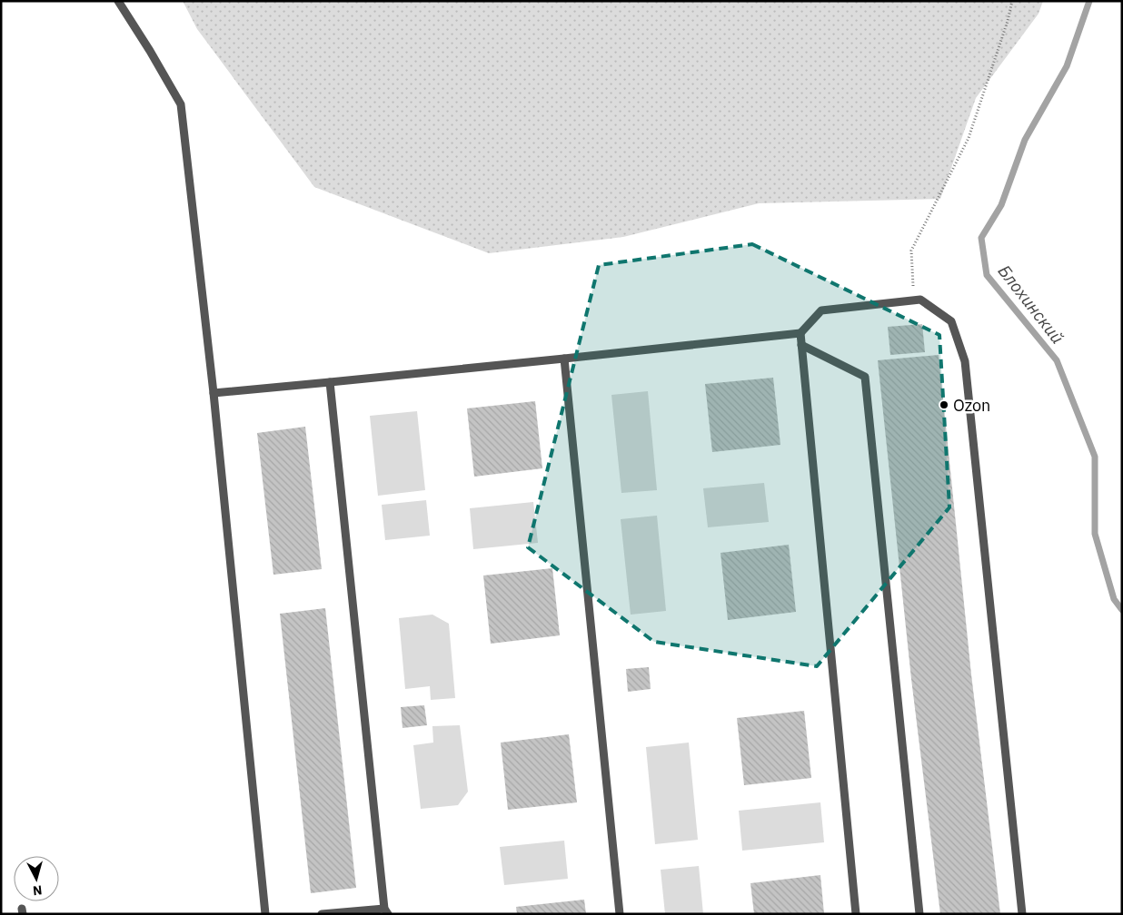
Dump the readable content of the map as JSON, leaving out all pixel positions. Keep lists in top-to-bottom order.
{
  "water": ["Блохинский"],
  "places": ["Ozon"],
  "north": "bottom"
}
